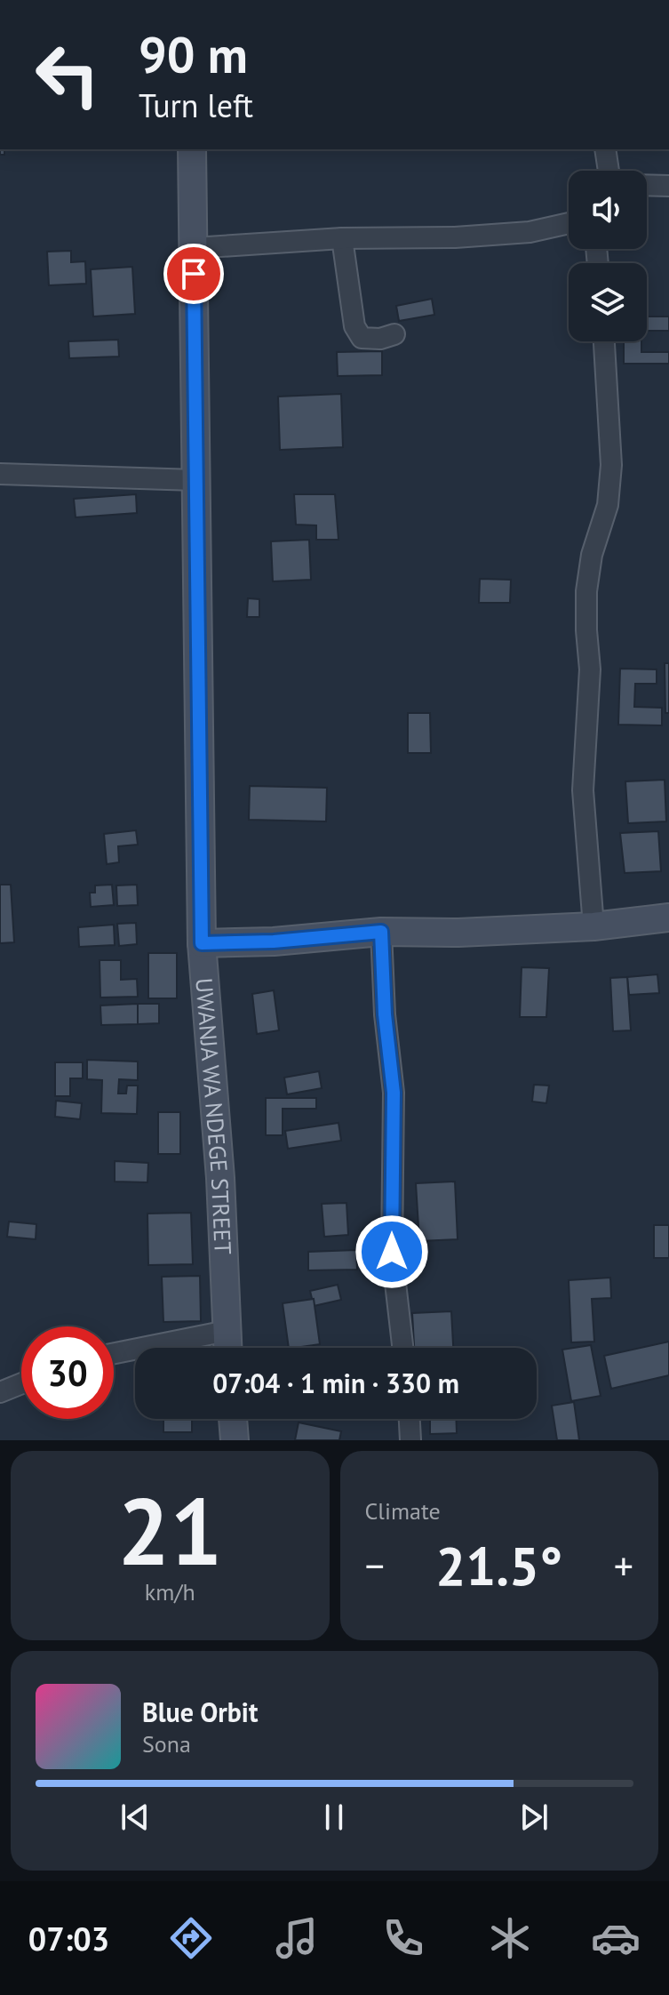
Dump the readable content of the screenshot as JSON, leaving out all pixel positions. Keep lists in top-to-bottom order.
{
  "streets": {
    "street": ["UWANJA WA NDEGE STREET"]
  },
  "page": {
    "turn": ["90 m", "Turn left"],
    "limit": "30",
    "trip": "07:04 · 1 min · 330 m",
    "tile": [
      ["21", "km/h"],
      "Climate"
    ],
    "heat": ["−", "21.5°", "+"],
    "song": ["Blue Orbit", "Sona"],
    "tabs": "07:03"
  }
}
